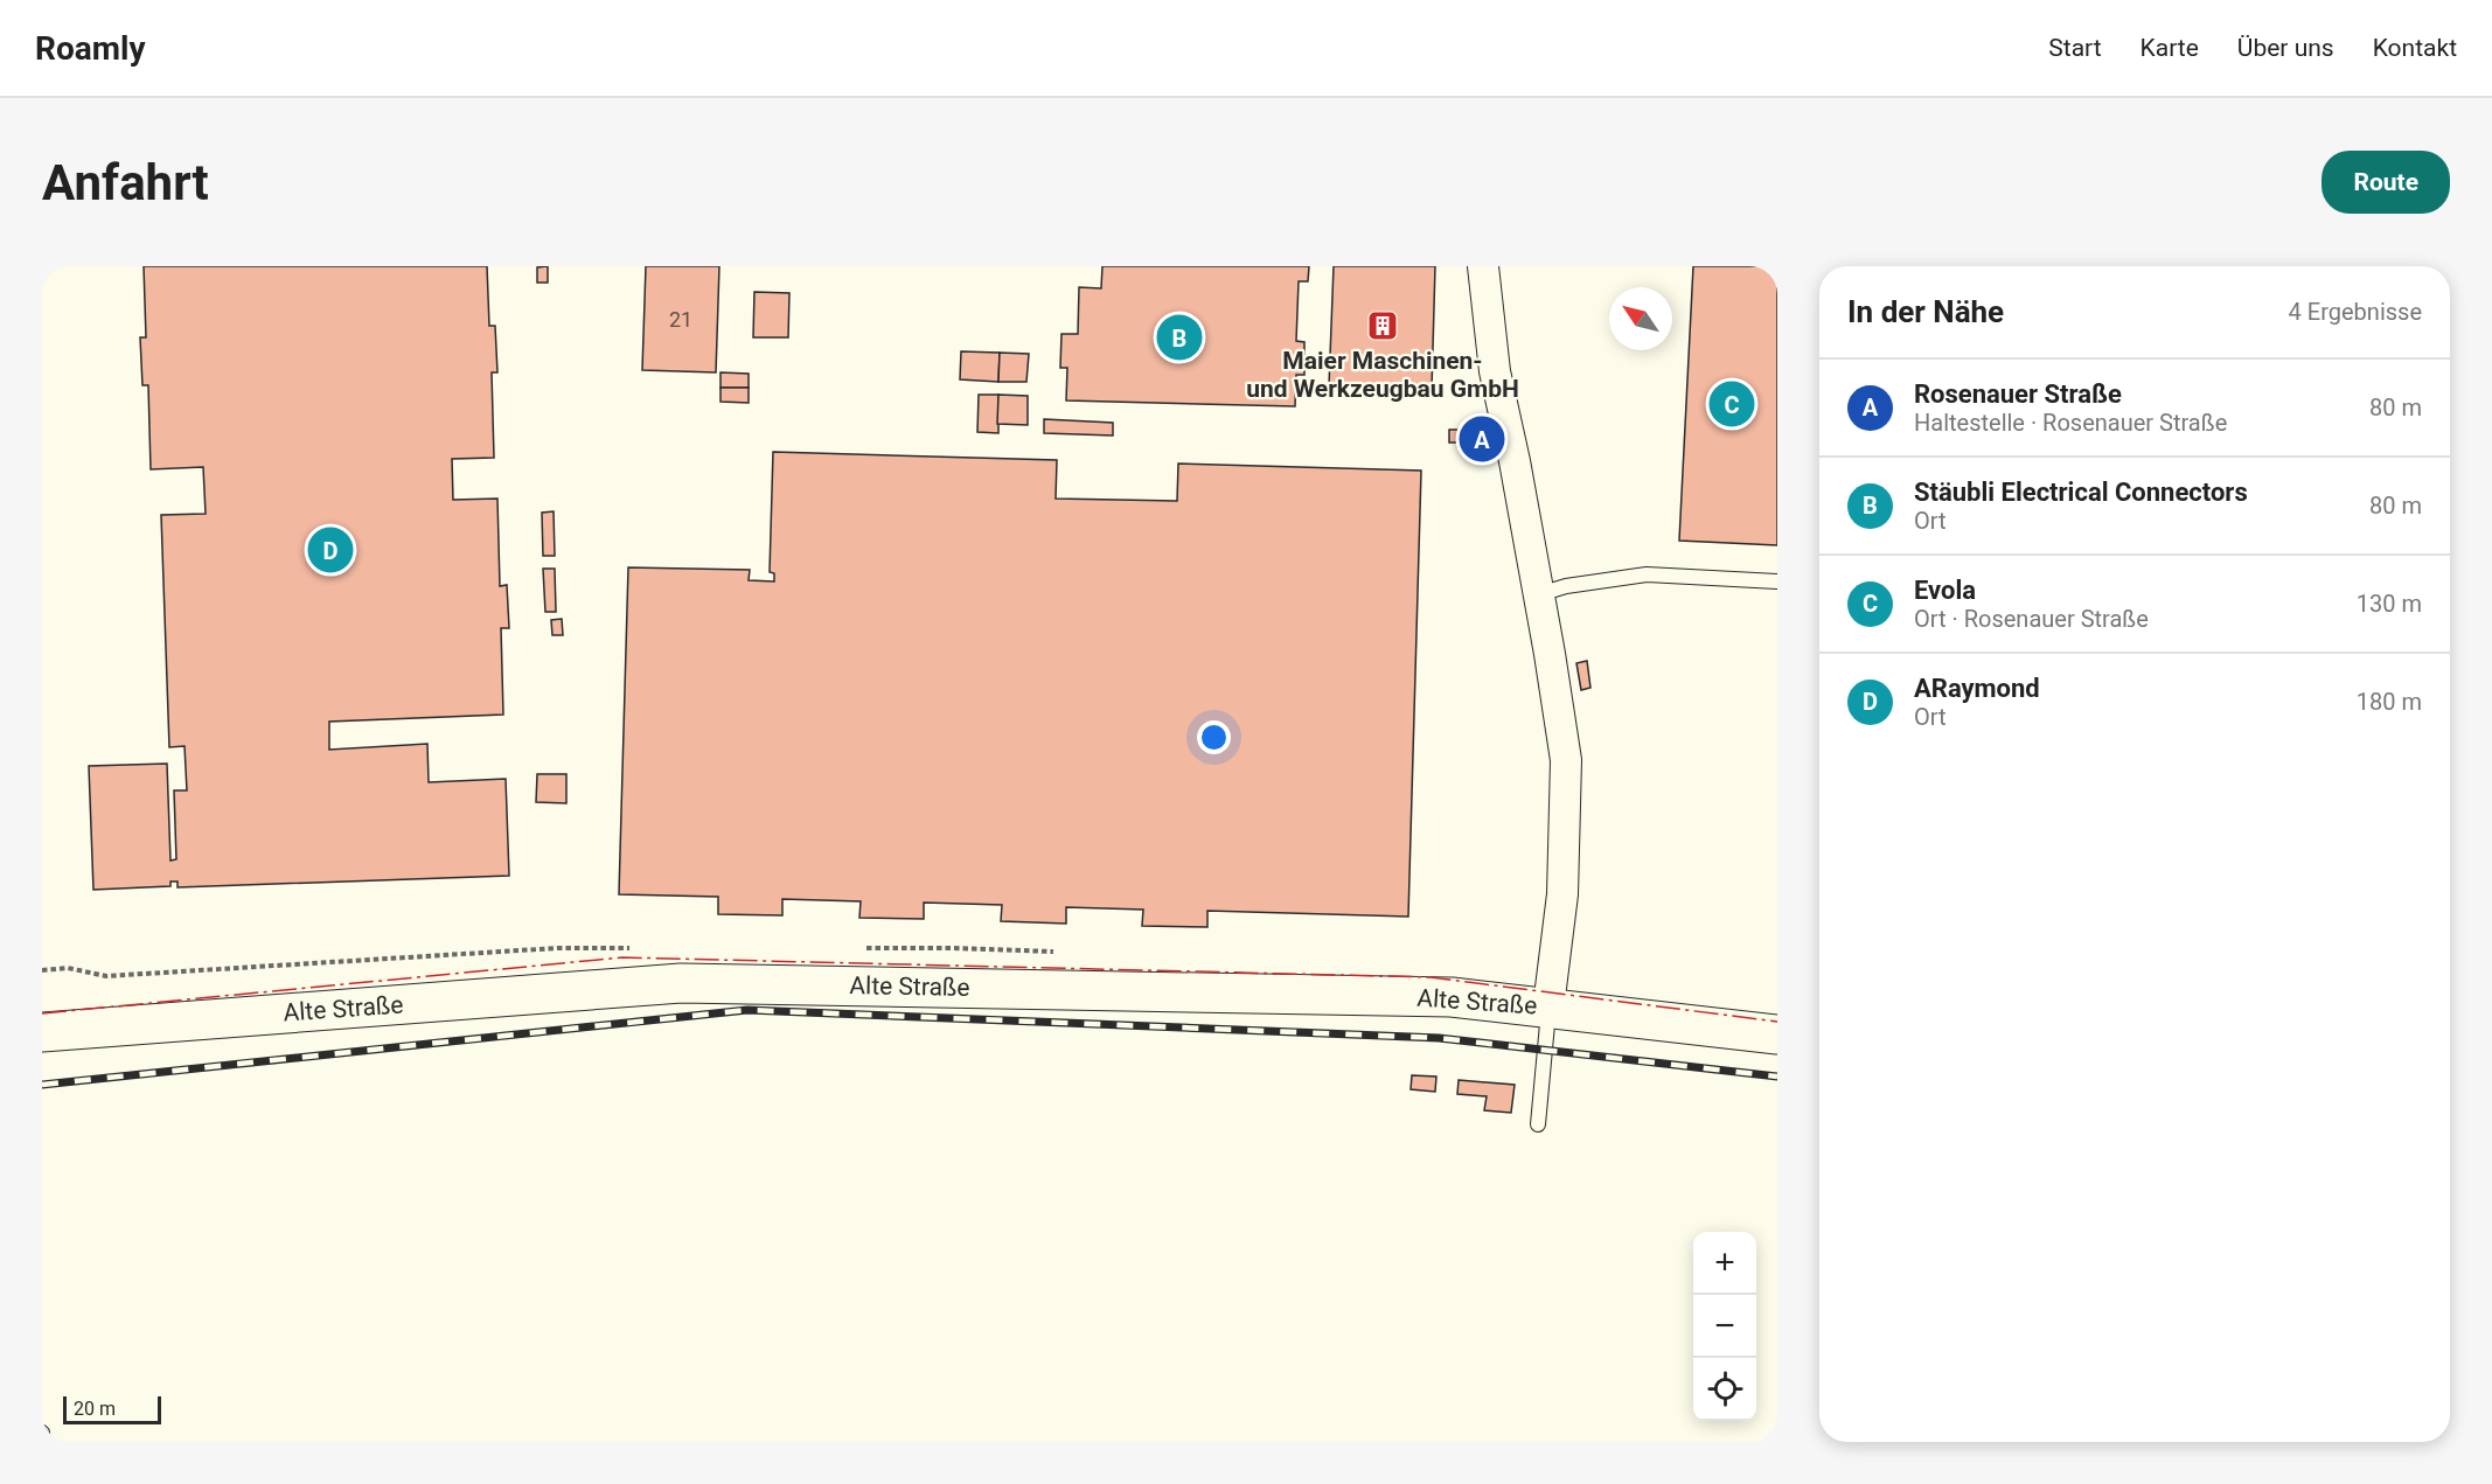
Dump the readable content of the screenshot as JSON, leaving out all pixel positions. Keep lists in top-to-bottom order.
{
  "streets": {
    "street": ["Alte Straße"]
  },
  "places": {
    "building": ["Maier Maschinen- und Werkzeugbau GmbH"]
  },
  "house_numbers": ["21"],
  "scale_bar": "20 m",
  "north": "top left",
  "page": {
    "header": "Roamly",
    "nav": [
      "Start",
      "Karte",
      "Über uns",
      "Kontakt"
    ],
    "buttons": "Route",
    "title": "Anfahrt",
    "heading": ["In der Nähe", "4 Ergebnisse"],
    "pins": [
      "B",
      "C",
      "A",
      "D"
    ],
    "list": [
      {
        "mark": "A",
        "name": "Rosenauer Straße",
        "note": "Haltestelle · Rosenauer Straße",
        "value": "80 m"
      },
      {
        "mark": "B",
        "name": "Stäubli Electrical Connectors",
        "note": "Ort",
        "value": "80 m"
      },
      {
        "mark": "C",
        "name": "Evola",
        "note": "Ort · Rosenauer Straße",
        "value": "130 m"
      },
      {
        "mark": "D",
        "name": "ARaymond",
        "note": "Ort",
        "value": "180 m"
      }
    ],
    "map_buttons": ["+", "−"],
    "scale": "20 m"
  }
}
